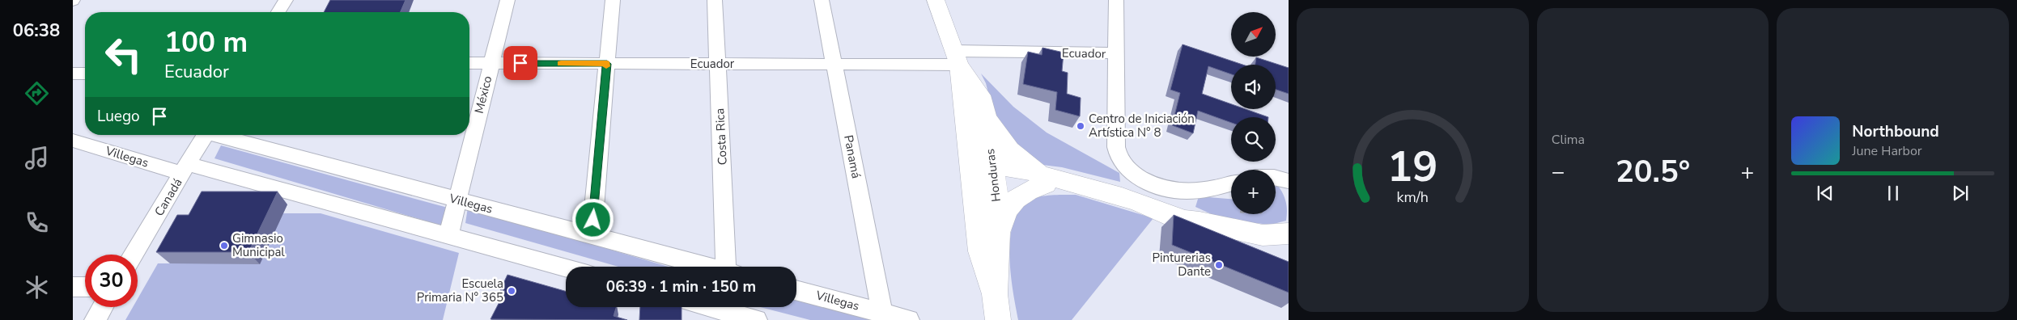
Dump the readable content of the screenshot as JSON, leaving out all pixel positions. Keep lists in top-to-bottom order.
{
  "streets": {
    "main road": ["Honduras"],
    "street": [
      "Ecuador",
      "México",
      "Costa Rica",
      "Villegas",
      "Panamá",
      "Canadá"
    ]
  },
  "crossings": [
    ["Ecuador", "México"],
    ["Ecuador", "Costa Rica"],
    ["Ecuador", "Panamá"],
    ["Ecuador", "Honduras"],
    ["México", "Villegas"],
    ["Villegas", "Panamá"],
    ["Villegas", "Canadá"]
  ],
  "places": [
    "Centro de Iniciación Artística N° 8",
    "Gimnasio Municipal",
    "Pinturerias Dante",
    "Escuela Primaria N° 365"
  ],
  "north": "top right",
  "page": {
    "tabs": "06:38",
    "tile": "Clima",
    "map_buttons": "+",
    "turn": ["100 m", "Ecuador"],
    "then": "Luego",
    "song": ["Northbound", "June Harbor"],
    "heat": ["−", "20.5°", "+"],
    "limit": "30",
    "trip": "06:39 · 1 min · 150 m",
    "gauge": ["19", "km/h"]
  }
}
